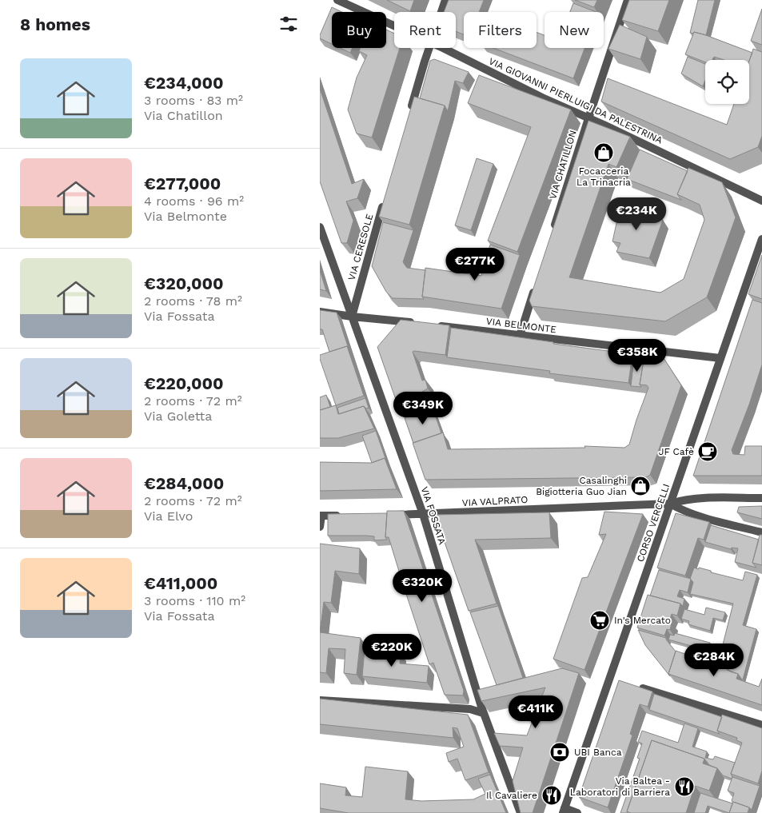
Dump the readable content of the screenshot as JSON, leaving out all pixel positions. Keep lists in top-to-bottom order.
{
  "streets": {
    "street": [
      "VIA GIOVANNI PIERLUIGI DA PALESTRINA",
      "VIA CHATILLON",
      "VIA CERESOLE",
      "VIA BELMONTE",
      "VIA VALPRATO",
      "VIA FOSSATA",
      "CORSO VERCELLI"
    ]
  },
  "crossings": [
    ["VIA GIOVANNI PIERLUIGI DA PALESTRINA", "VIA CHATILLON"],
    ["VIA CERESOLE", "VIA FOSSATA"],
    ["VIA BELMONTE", "CORSO VERCELLI"],
    ["VIA VALPRATO", "VIA FOSSATA"],
    ["VIA VALPRATO", "CORSO VERCELLI"]
  ],
  "places": {
    "shop": ["Focacceria La Trinacria", "Casalinghi Bigiotteria Guo Jian"],
    "cafe": ["JF Cafè"],
    "supermarket": ["In's Mercato"],
    "bank": ["UBI Banca"],
    "restaurant": ["Via Baltea - Laboratori di Barriera", "Il Cavaliere"]
  },
  "page": {
    "heading": "8 homes",
    "chip": [
      "Buy",
      "Rent",
      "Filters",
      "New"
    ],
    "list": [
      {
        "name": "€234,000",
        "note": "3 rooms · 83 m² · Via Chatillon"
      },
      {
        "name": "€277,000",
        "note": "4 rooms · 96 m² · Via Belmonte"
      },
      {
        "name": "€320,000",
        "note": "2 rooms · 78 m² · Via Fossata"
      },
      {
        "name": "€220,000",
        "note": "2 rooms · 72 m² · Via Goletta"
      },
      {
        "name": "€284,000",
        "note": "2 rooms · 72 m² · Via Elvo"
      },
      {
        "name": "€411,000",
        "note": "3 rooms · 110 m² · Via Fossata"
      }
    ],
    "price": [
      "€234K",
      "€277K",
      "€358K",
      "€349K",
      "€320K",
      "€220K",
      "€284K",
      "€411K"
    ]
  }
}
